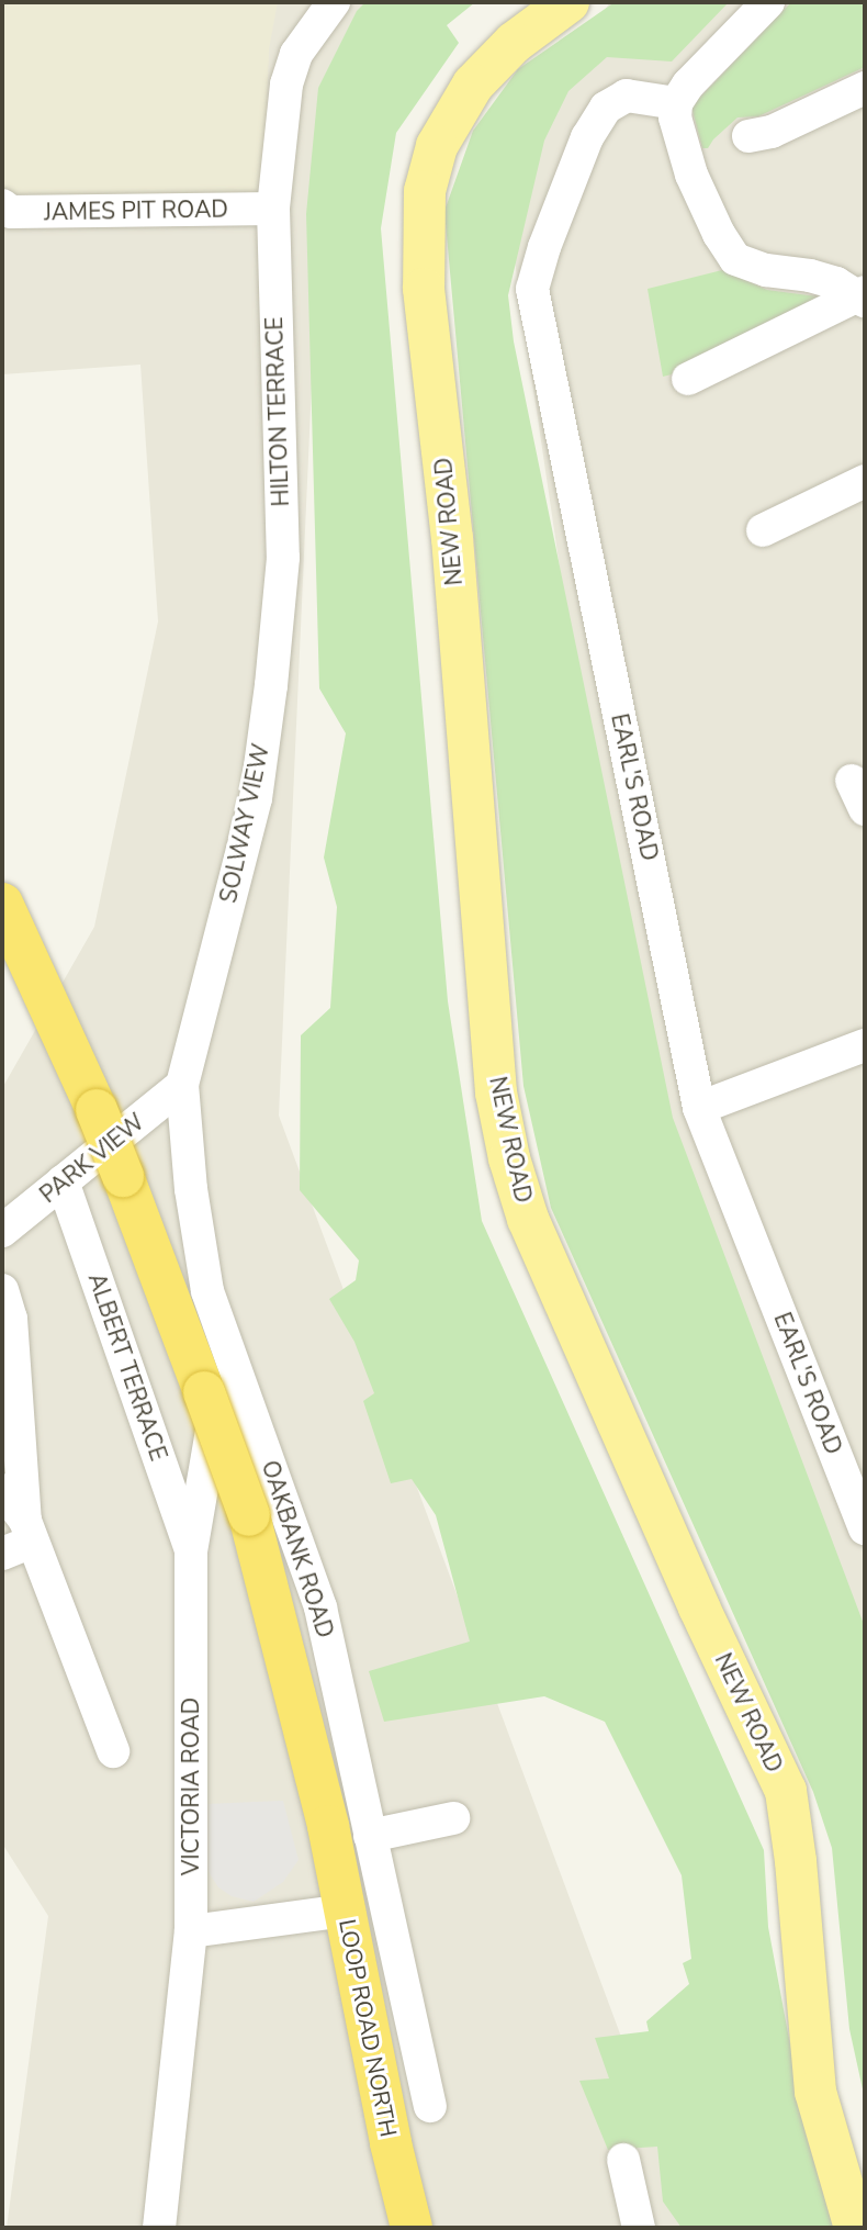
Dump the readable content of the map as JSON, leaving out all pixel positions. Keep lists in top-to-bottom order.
{
  "streets": {
    "highway": ["LOOP ROAD NORTH"],
    "main road": ["NEW ROAD"],
    "street": [
      "JAMES PIT ROAD",
      "HILTON TERRACE",
      "EARL'S ROAD",
      "SOLWAY VIEW",
      "PARK VIEW",
      "ALBERT TERRACE",
      "OAKBANK ROAD",
      "VICTORIA ROAD"
    ]
  },
  "crossings": [
    ["JAMES PIT ROAD", "HILTON TERRACE"],
    ["HILTON TERRACE", "SOLWAY VIEW"],
    ["SOLWAY VIEW", "PARK VIEW"],
    ["SOLWAY VIEW", "OAKBANK ROAD"],
    ["PARK VIEW", "ALBERT TERRACE"],
    ["PARK VIEW", "OAKBANK ROAD"],
    ["ALBERT TERRACE", "VICTORIA ROAD"],
    ["OAKBANK ROAD", "VICTORIA ROAD"]
  ]
}
